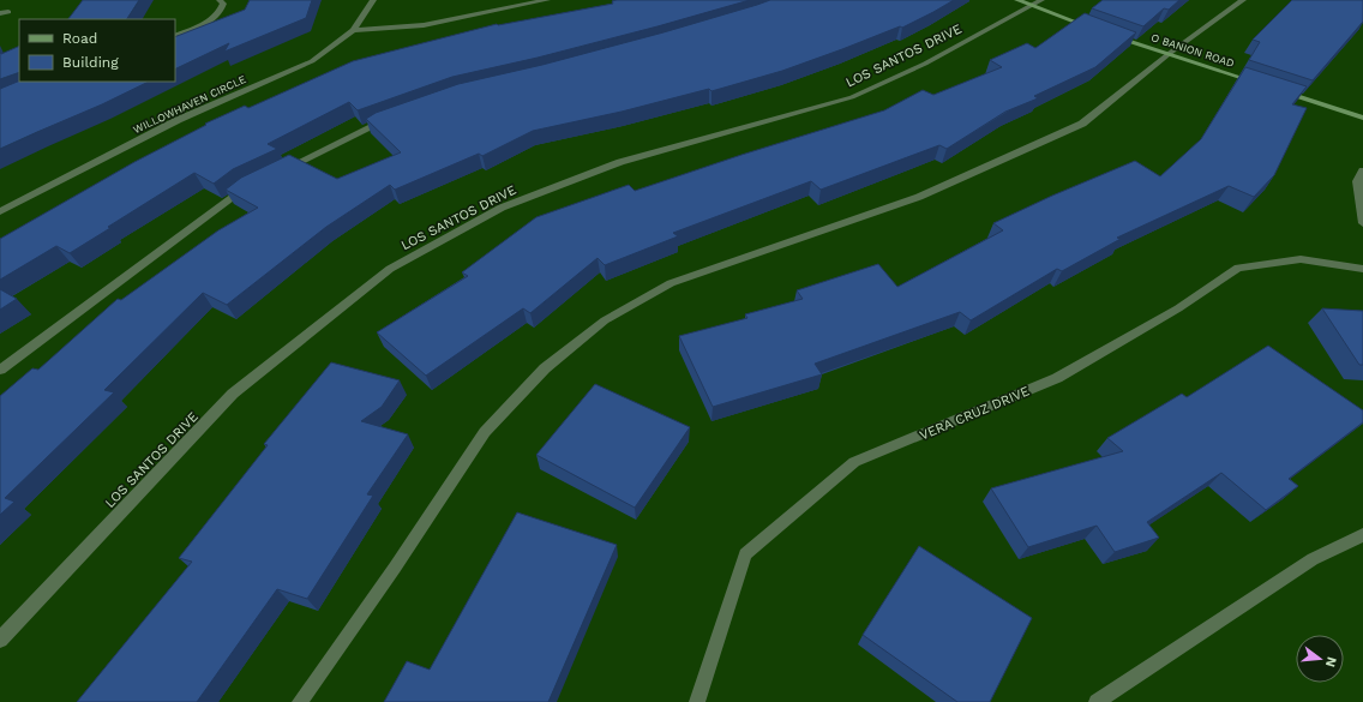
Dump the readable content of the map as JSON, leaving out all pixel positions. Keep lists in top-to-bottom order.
{
  "streets": {
    "street": [
      "O BANION ROAD",
      "LOS SANTOS DRIVE",
      "WILLOWHAVEN CIRCLE",
      "VERA CRUZ DRIVE"
    ]
  },
  "legend": ["Road", "Building"],
  "north": "right"
}
